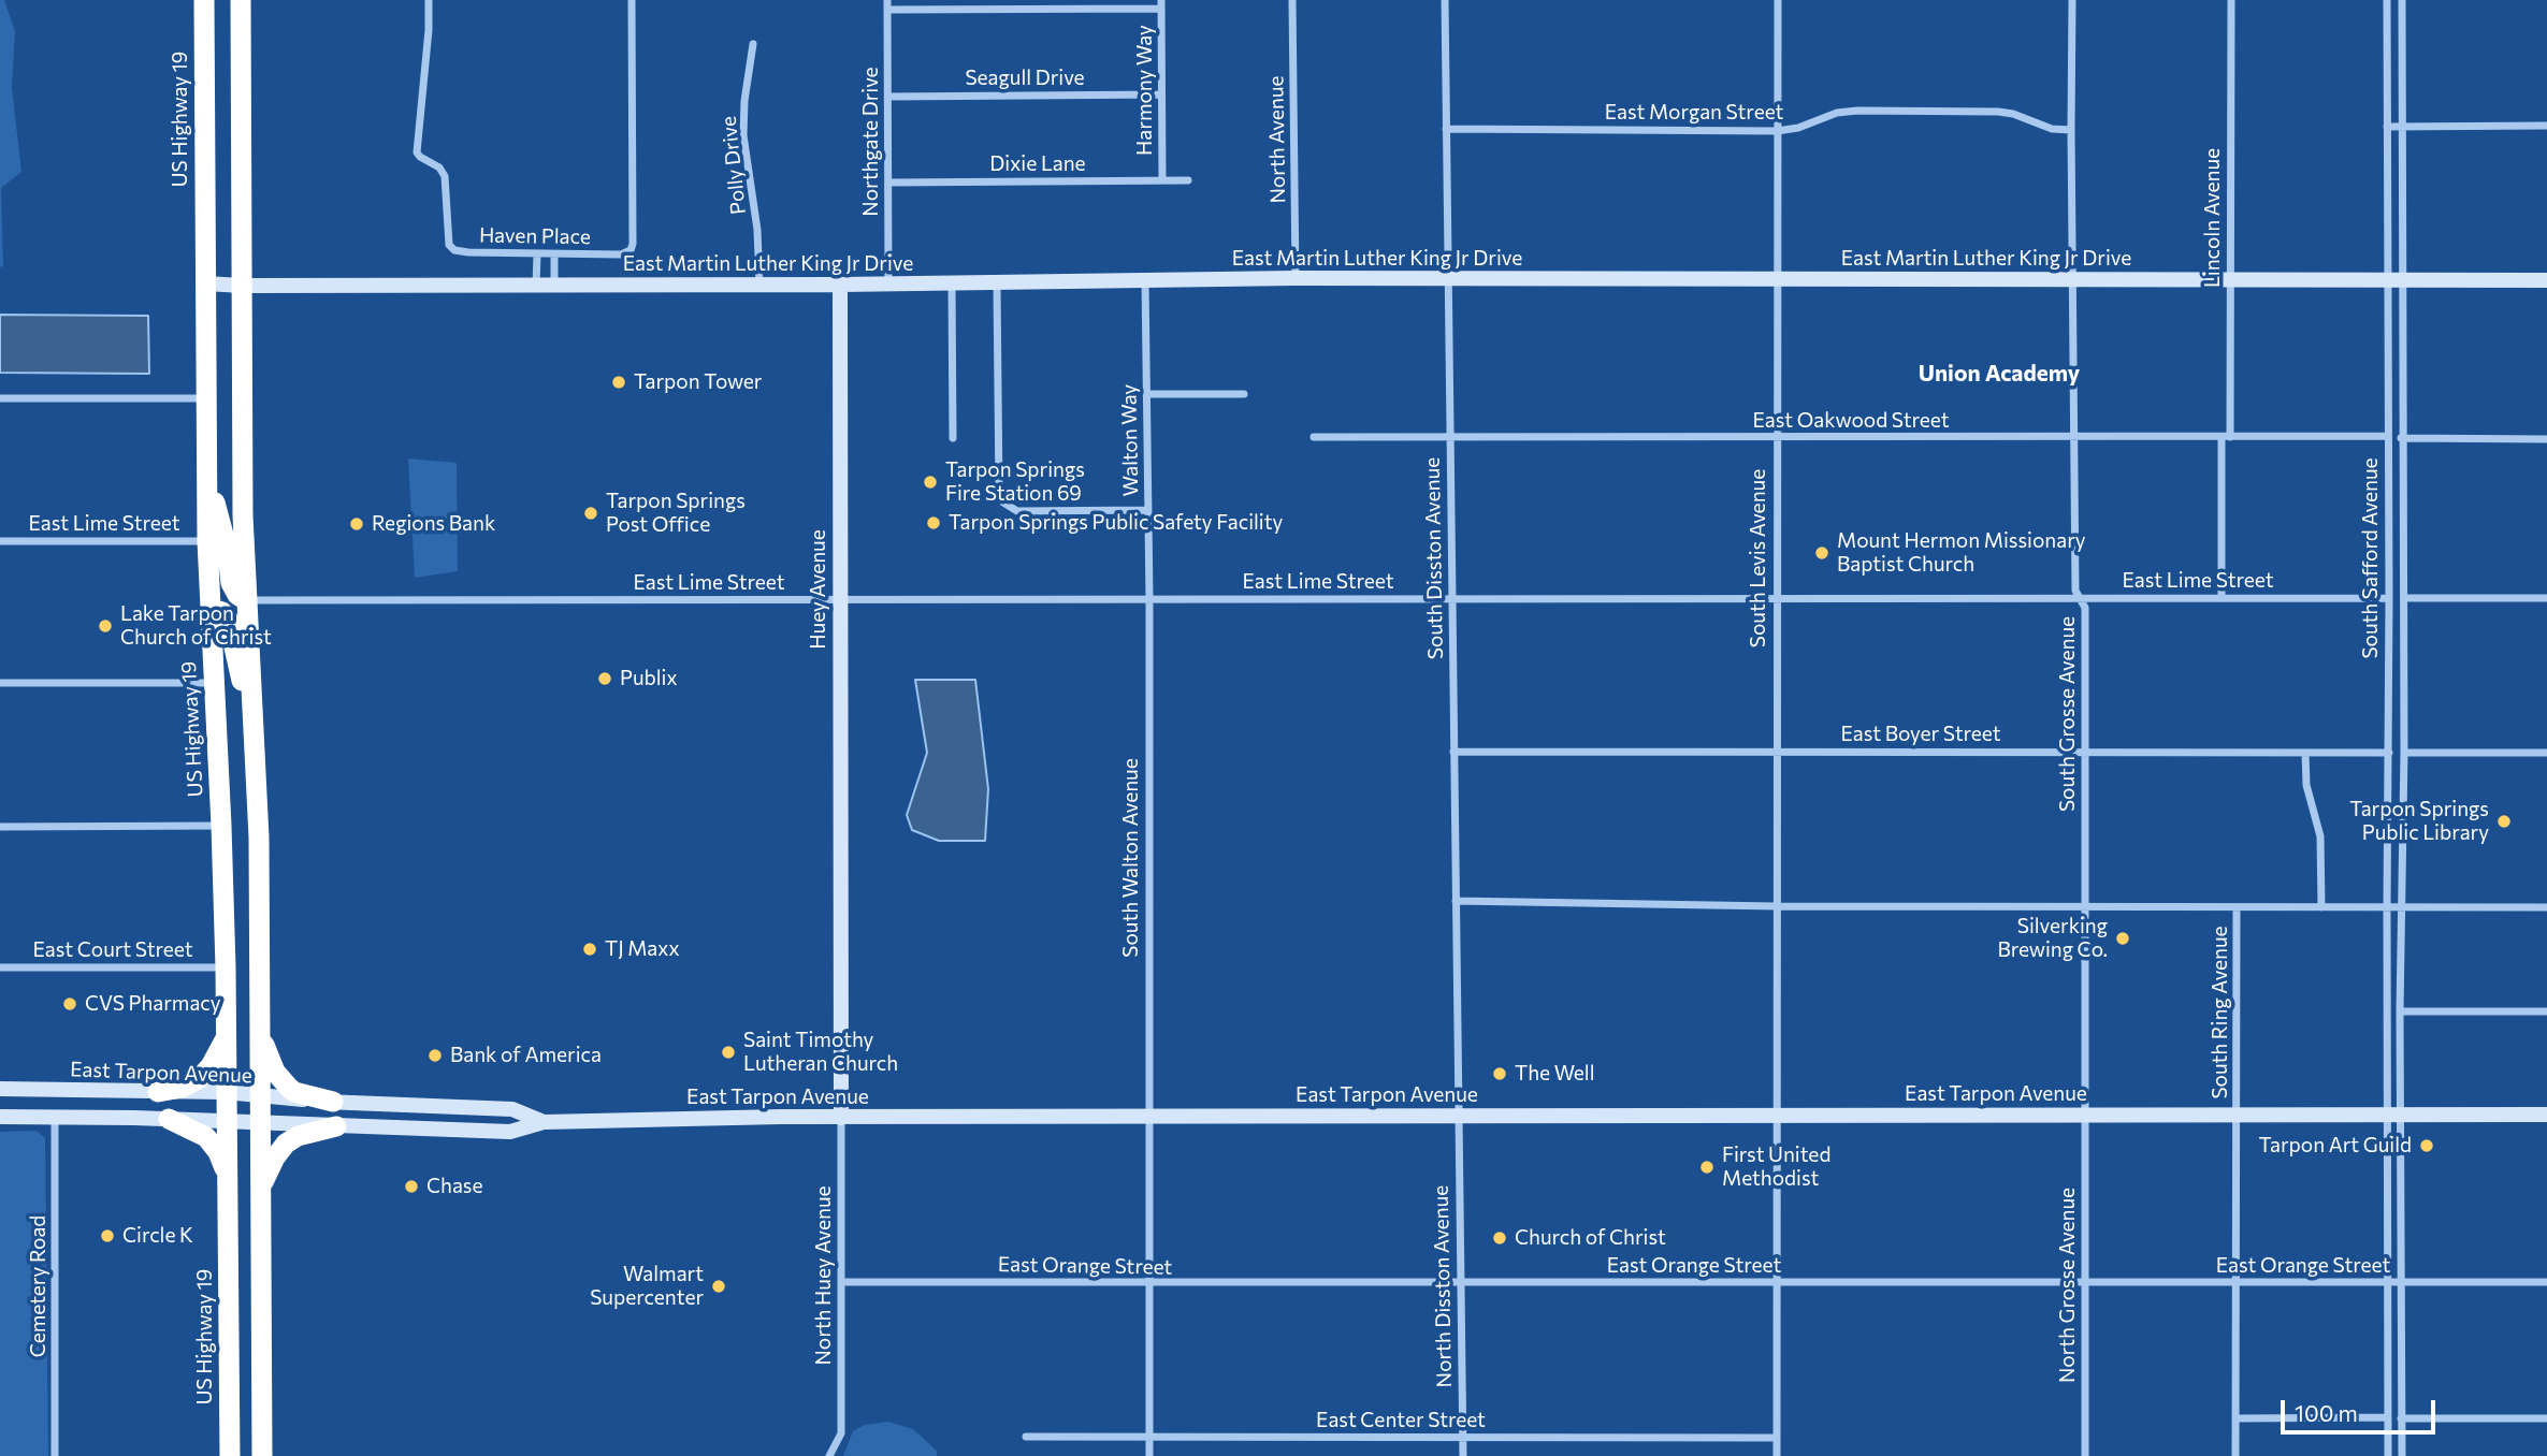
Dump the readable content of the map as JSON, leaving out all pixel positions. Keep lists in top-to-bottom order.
{
  "streets": {
    "highway": ["US Highway 19"],
    "street": [
      "Seagull Drive",
      "Harmony Way",
      "East Morgan Street",
      "North Avenue",
      "Northgate Drive",
      "Dixie Lane",
      "Polly Drive",
      "Lincoln Avenue",
      "Haven Place",
      "East Martin Luther King Jr Drive",
      "East Oakwood Street",
      "Walton Way",
      "East Lime Street",
      "South Disston Avenue",
      "South Levis Avenue",
      "South Safford Avenue",
      "Huey Avenue",
      "South Grosse Avenue",
      "East Boyer Street",
      "South Walton Avenue",
      "East Court Street",
      "South Ring Avenue",
      "East Tarpon Avenue",
      "East Orange Street",
      "North Huey Avenue",
      "North Grosse Avenue",
      "Cemetery Road",
      "North Disston Avenue",
      "East Center Street"
    ]
  },
  "crossings": [
    ["Seagull Drive", "Harmony Way"],
    ["Seagull Drive", "Northgate Drive"],
    ["Harmony Way", "Dixie Lane"],
    ["East Morgan Street", "South Disston Avenue"],
    ["East Morgan Street", "South Levis Avenue"],
    ["East Morgan Street", "South Grosse Avenue"],
    ["US Highway 19", "East Martin Luther King Jr Drive"],
    ["US Highway 19", "East Lime Street"],
    ["US Highway 19", "East Court Street"],
    ["US Highway 19", "East Tarpon Avenue"],
    ["North Avenue", "East Martin Luther King Jr Drive"],
    ["Northgate Drive", "Dixie Lane"],
    ["Northgate Drive", "East Martin Luther King Jr Drive"],
    ["Polly Drive", "East Martin Luther King Jr Drive"],
    ["Lincoln Avenue", "East Martin Luther King Jr Drive"],
    ["Lincoln Avenue", "East Oakwood Street"],
    ["Lincoln Avenue", "East Lime Street"],
    ["East Martin Luther King Jr Drive", "Walton Way"],
    ["East Martin Luther King Jr Drive", "South Disston Avenue"],
    ["East Martin Luther King Jr Drive", "South Levis Avenue"],
    ["East Martin Luther King Jr Drive", "South Safford Avenue"],
    ["East Martin Luther King Jr Drive", "Huey Avenue"],
    ["East Martin Luther King Jr Drive", "South Grosse Avenue"],
    ["East Oakwood Street", "South Disston Avenue"],
    ["East Oakwood Street", "South Levis Avenue"],
    ["East Oakwood Street", "South Safford Avenue"],
    ["East Oakwood Street", "South Grosse Avenue"],
    ["Walton Way", "East Lime Street"],
    ["Walton Way", "South Walton Avenue"],
    ["East Lime Street", "South Disston Avenue"],
    ["East Lime Street", "South Levis Avenue"],
    ["East Lime Street", "South Safford Avenue"],
    ["East Lime Street", "Huey Avenue"],
    ["East Lime Street", "South Grosse Avenue"],
    ["East Lime Street", "South Walton Avenue"],
    ["South Disston Avenue", "East Boyer Street"],
    ["South Disston Avenue", "East Tarpon Avenue"],
    ["South Disston Avenue", "North Disston Avenue"],
    ["South Levis Avenue", "East Boyer Street"],
    ["South Levis Avenue", "East Tarpon Avenue"],
    ["South Levis Avenue", "East Orange Street"],
    ["South Levis Avenue", "East Center Street"],
    ["South Safford Avenue", "East Boyer Street"],
    ["South Safford Avenue", "East Tarpon Avenue"],
    ["Huey Avenue", "East Tarpon Avenue"],
    ["Huey Avenue", "North Huey Avenue"],
    ["South Grosse Avenue", "East Boyer Street"],
    ["South Grosse Avenue", "East Tarpon Avenue"],
    ["South Grosse Avenue", "North Grosse Avenue"],
    ["South Walton Avenue", "East Tarpon Avenue"],
    ["South Walton Avenue", "East Orange Street"],
    ["South Walton Avenue", "East Center Street"],
    ["South Ring Avenue", "East Tarpon Avenue"],
    ["South Ring Avenue", "East Orange Street"],
    ["East Tarpon Avenue", "North Huey Avenue"],
    ["East Tarpon Avenue", "North Grosse Avenue"],
    ["East Tarpon Avenue", "Cemetery Road"],
    ["East Tarpon Avenue", "North Disston Avenue"],
    ["East Orange Street", "North Huey Avenue"],
    ["East Orange Street", "North Grosse Avenue"],
    ["East Orange Street", "North Disston Avenue"],
    ["North Disston Avenue", "East Center Street"]
  ],
  "districts": ["Union Academy"],
  "places": [
    "Tarpon Tower",
    "Tarpon Springs Fire Station 69",
    "Tarpon Springs Post Office",
    "Tarpon Springs Public Safety Facility",
    "Regions Bank",
    "Mount Hermon Missionary Baptist Church",
    "Lake Tarpon Church of Christ",
    "Publix",
    "Tarpon Springs Public Library",
    "Silverking Brewing Co.",
    "TJ Maxx",
    "CVS Pharmacy",
    "Saint Timothy Lutheran Church",
    "Bank of America",
    "The Well",
    "Tarpon Art Guild",
    "First United Methodist",
    "Chase",
    "Circle K",
    "Church of Christ",
    "Walmart Supercenter"
  ],
  "scale_bar": "100 m"
}
